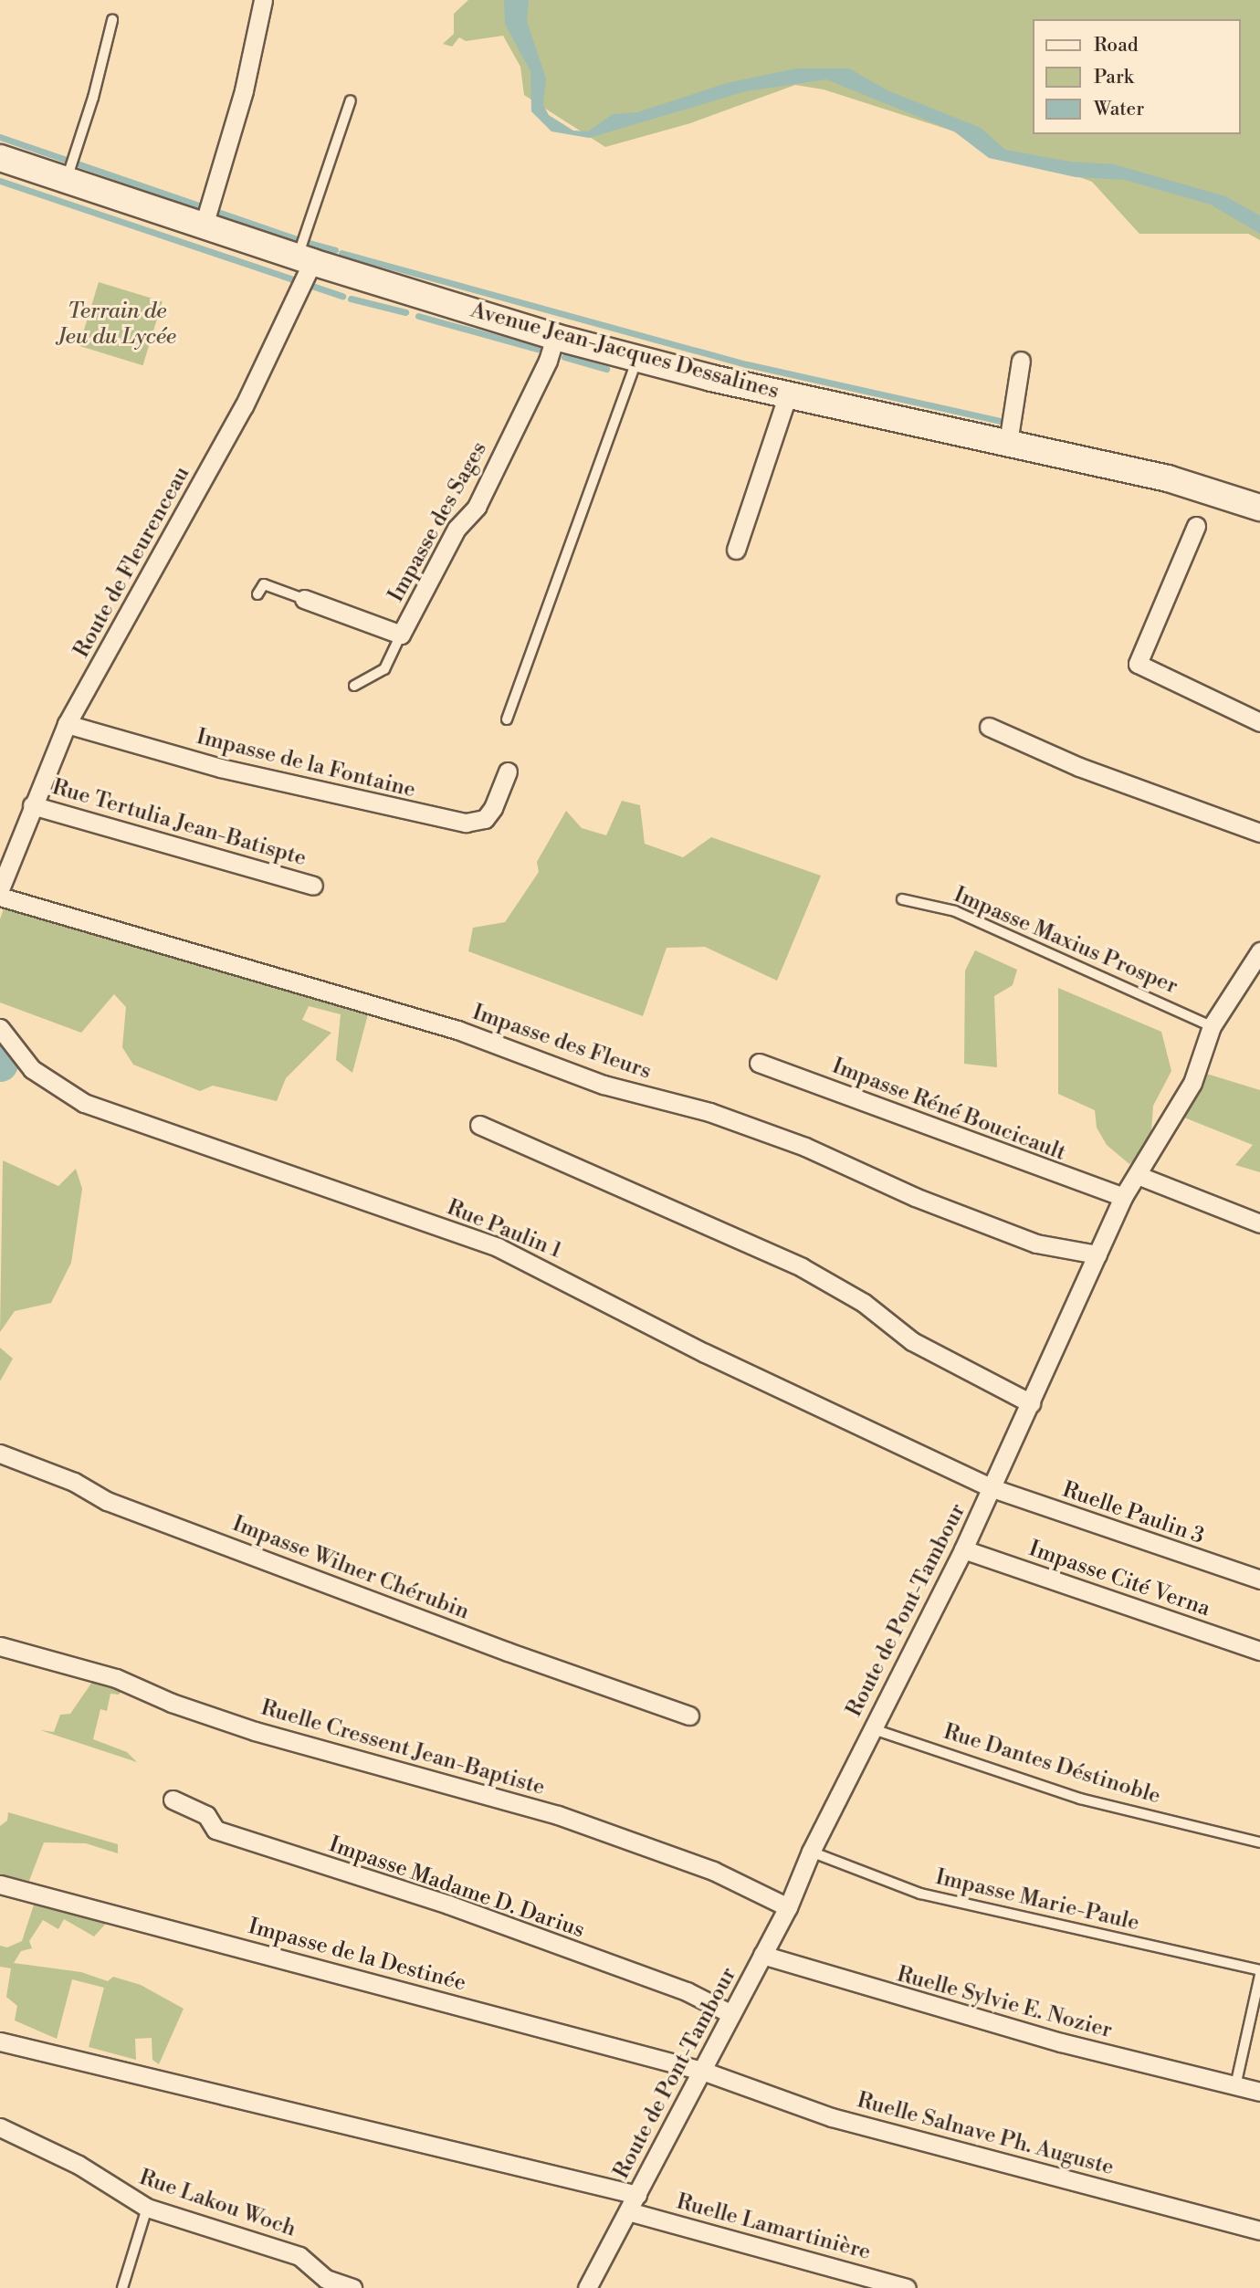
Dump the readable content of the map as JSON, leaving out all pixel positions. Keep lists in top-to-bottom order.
{
  "streets": {
    "street": [
      "Avenue Jean-Jacques Dessalines",
      "Impasse des Sages",
      "Route de Fleurenceau",
      "Impasse de la Fontaine",
      "Rue Tertulia Jean-Batispte",
      "Impasse des Fleurs",
      "Impasse Réné Boucicault",
      "Rue Paulin 1",
      "Ruelle Paulin 3",
      "Impasse Wilner Chérubin",
      "Impasse Cité Verna",
      "Route de Pont-Tambour",
      "Ruelle Cressent Jean-Baptiste",
      "Impasse Madame D. Darius",
      "Impasse de la Destinée",
      "Ruelle Sylvie E. Nozier",
      "Ruelle Salnave Ph. Auguste",
      "Rue Lakou Woch",
      "Ruelle Lamartinière"
    ],
    "lane": ["Impasse Maxius Prosper", "Rue Dantes Déstinoble", "Impasse Marie-Paule"]
  },
  "crossings": [
    ["Avenue Jean-Jacques Dessalines", "Impasse des Sages"],
    ["Avenue Jean-Jacques Dessalines", "Route de Fleurenceau"],
    ["Route de Fleurenceau", "Impasse de la Fontaine"],
    ["Route de Fleurenceau", "Rue Tertulia Jean-Batispte"],
    ["Impasse Maxius Prosper", "Route de Pont-Tambour"],
    ["Impasse des Fleurs", "Route de Pont-Tambour"],
    ["Impasse Réné Boucicault", "Route de Pont-Tambour"],
    ["Rue Paulin 1", "Ruelle Paulin 3"],
    ["Rue Paulin 1", "Route de Pont-Tambour"],
    ["Ruelle Paulin 3", "Route de Pont-Tambour"],
    ["Impasse Cité Verna", "Route de Pont-Tambour"],
    ["Route de Pont-Tambour", "Ruelle Cressent Jean-Baptiste"],
    ["Route de Pont-Tambour", "Rue Dantes Déstinoble"],
    ["Route de Pont-Tambour", "Impasse Madame D. Darius"],
    ["Route de Pont-Tambour", "Impasse Marie-Paule"],
    ["Route de Pont-Tambour", "Impasse de la Destinée"],
    ["Route de Pont-Tambour", "Ruelle Sylvie E. Nozier"],
    ["Route de Pont-Tambour", "Ruelle Salnave Ph. Auguste"],
    ["Route de Pont-Tambour", "Ruelle Lamartinière"],
    ["Impasse de la Destinée", "Ruelle Salnave Ph. Auguste"]
  ],
  "parks": ["Terrain de Jeu du Lycée"],
  "legend": ["Road", "Park", "Water"]
}
